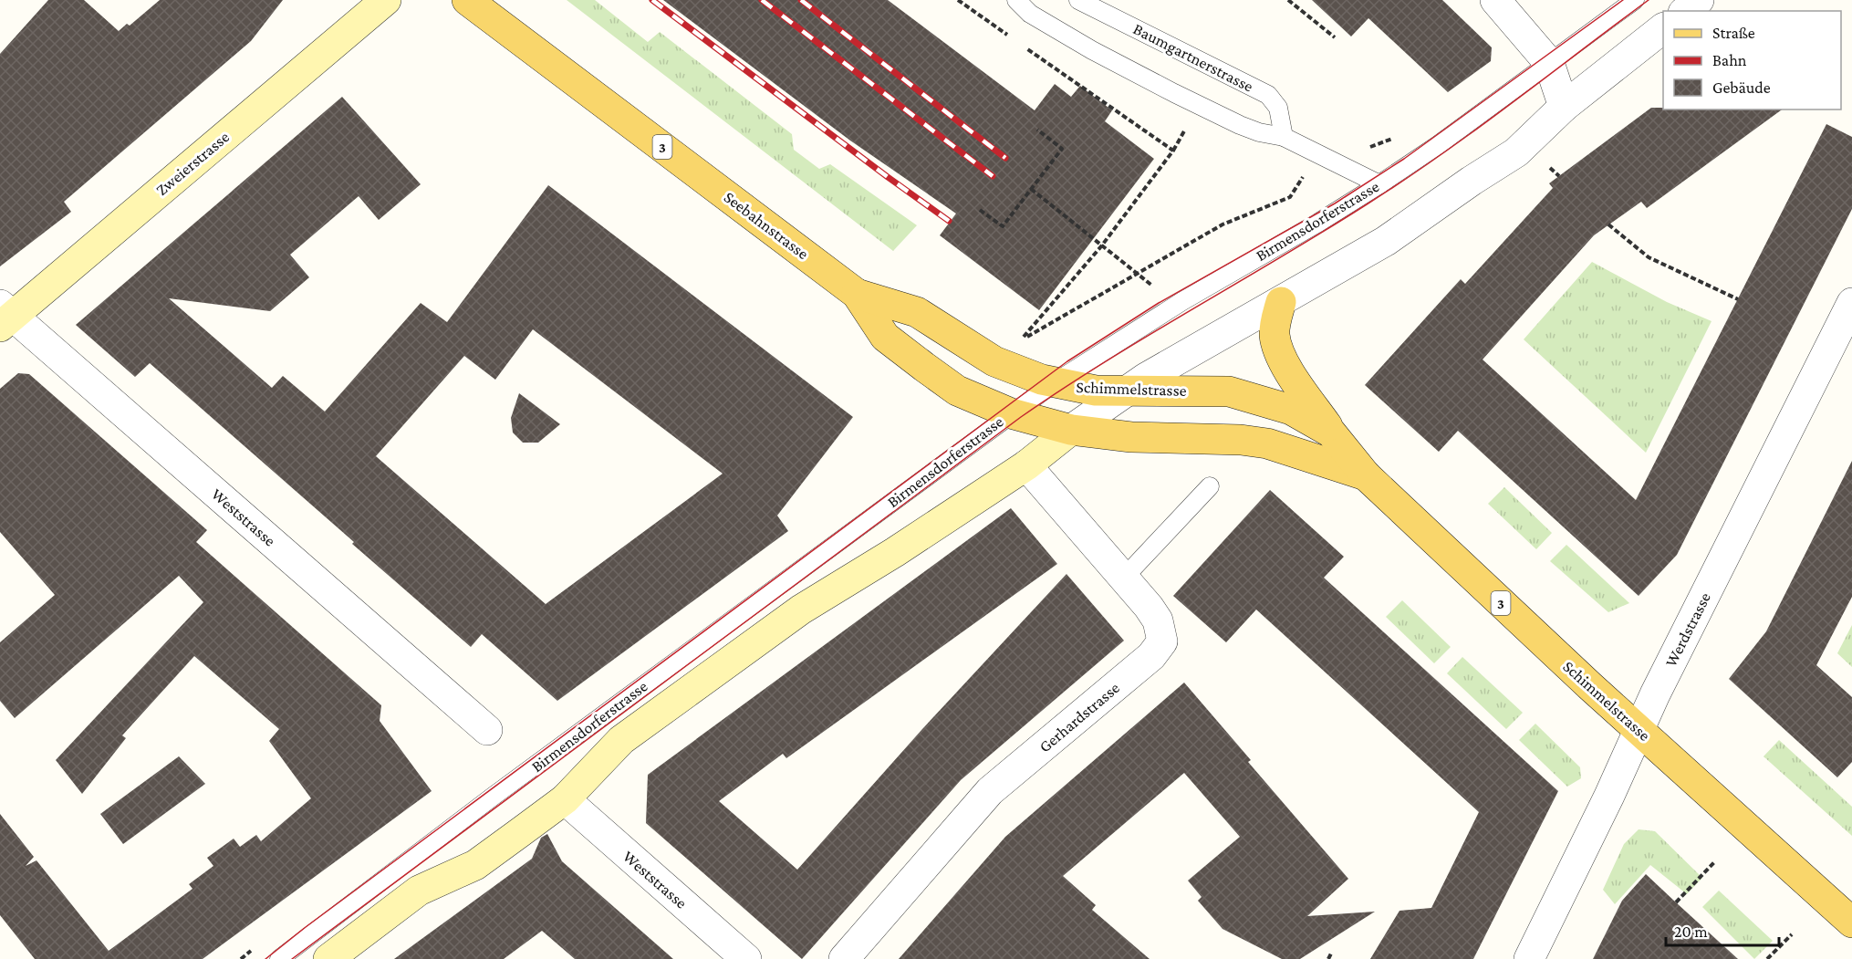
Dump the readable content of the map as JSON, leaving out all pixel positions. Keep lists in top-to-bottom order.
{
  "streets": {
    "main road": [
      "3",
      "Zweierstrasse",
      "Birmensdorferstrasse",
      "Seebahnstrasse",
      "Schimmelstrasse"
    ],
    "street": ["Weststrasse", "Werdstrasse", "Gerhardstrasse"],
    "lane": ["Baumgartnerstrasse"]
  },
  "crossings": [
    ["Zweierstrasse", "Weststrasse"],
    ["Birmensdorferstrasse", "Seebahnstrasse"],
    ["Birmensdorferstrasse", "Schimmelstrasse"],
    ["Birmensdorferstrasse", "Weststrasse"],
    ["Birmensdorferstrasse", "Gerhardstrasse"],
    ["Seebahnstrasse", "Schimmelstrasse"],
    ["Schimmelstrasse", "Werdstrasse"]
  ],
  "legend": ["Straße", "Bahn", "Gebäude"],
  "scale_bar": "20 m"
}
